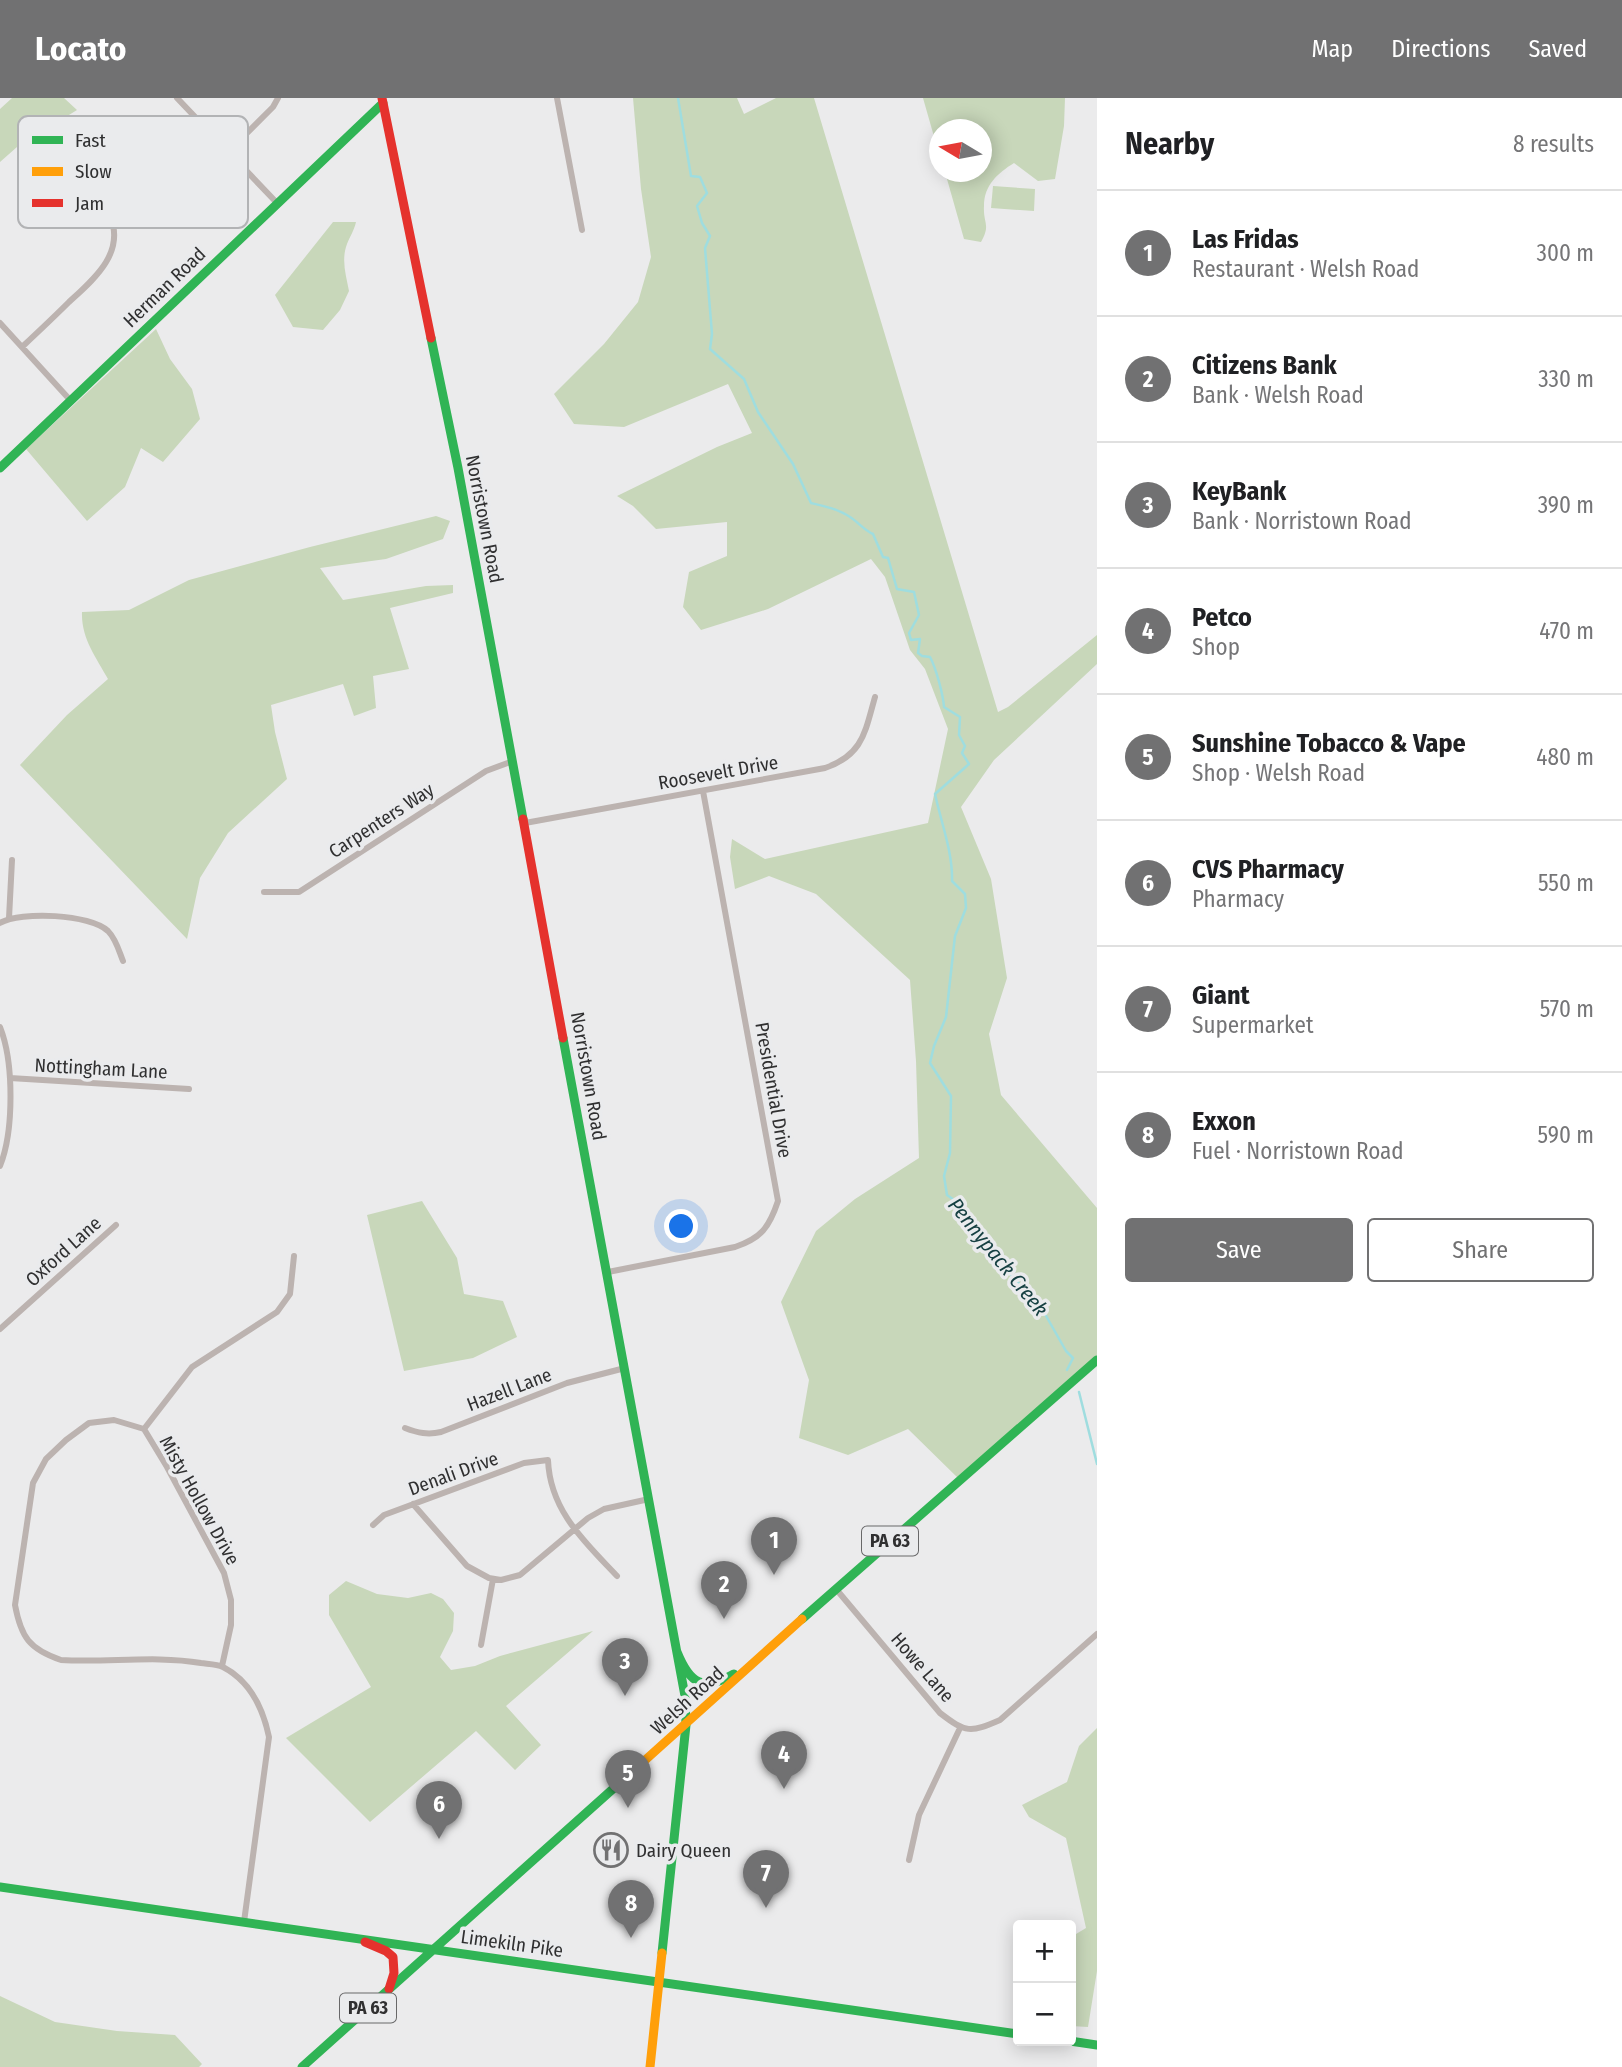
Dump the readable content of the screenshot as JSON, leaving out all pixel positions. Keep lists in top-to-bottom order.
{
  "streets": {
    "main road": [
      "Herman Road",
      "Norristown Road",
      "PA 63",
      "Welsh Road",
      "Limekiln Pike"
    ],
    "street": [
      "Roosevelt Drive",
      "Carpenters Way",
      "Nottingham Lane",
      "Presidential Drive",
      "Oxford Lane",
      "Hazell Lane",
      "Denali Drive",
      "Misty Hollow Drive",
      "Howe Lane"
    ]
  },
  "crossings": [
    ["Herman Road", "Norristown Road"],
    ["Norristown Road", "Roosevelt Drive"],
    ["Norristown Road", "Carpenters Way"],
    ["Norristown Road", "Presidential Drive"],
    ["Norristown Road", "Hazell Lane"],
    ["Norristown Road", "Welsh Road"],
    ["Norristown Road", "Limekiln Pike"],
    ["Roosevelt Drive", "Presidential Drive"],
    ["Howe Lane", "Welsh Road"],
    ["Welsh Road", "Limekiln Pike"]
  ],
  "water": ["Pennypack Creek"],
  "places": {
    "restaurant": ["Dairy Queen"]
  },
  "legend": ["Fast", "Slow", "Jam"],
  "north": "left",
  "page": {
    "header": "Locato",
    "nav": ["Map", "Directions", "Saved"],
    "heading": ["Nearby", "8 results"],
    "list": [
      {
        "mark": "1",
        "name": "Las Fridas",
        "note": "Restaurant · Welsh Road",
        "value": "300 m"
      },
      {
        "mark": "2",
        "name": "Citizens Bank",
        "note": "Bank · Welsh Road",
        "value": "330 m"
      },
      {
        "mark": "3",
        "name": "KeyBank",
        "note": "Bank · Norristown Road",
        "value": "390 m"
      },
      {
        "mark": "4",
        "name": "Petco",
        "note": "Shop",
        "value": "470 m"
      },
      {
        "mark": "5",
        "name": "Sunshine Tobacco & Vape",
        "note": "Shop · Welsh Road",
        "value": "480 m"
      },
      {
        "mark": "6",
        "name": "CVS Pharmacy",
        "note": "Pharmacy",
        "value": "550 m"
      },
      {
        "mark": "7",
        "name": "Giant",
        "note": "Supermarket",
        "value": "570 m"
      },
      {
        "mark": "8",
        "name": "Exxon",
        "note": "Fuel · Norristown Road",
        "value": "590 m"
      }
    ],
    "buttons": ["Save", "Share"],
    "pins": [
      "1",
      "2",
      "3",
      "4",
      "5",
      "6",
      "7",
      "8"
    ],
    "map_buttons": ["+", "−"]
  }
}
